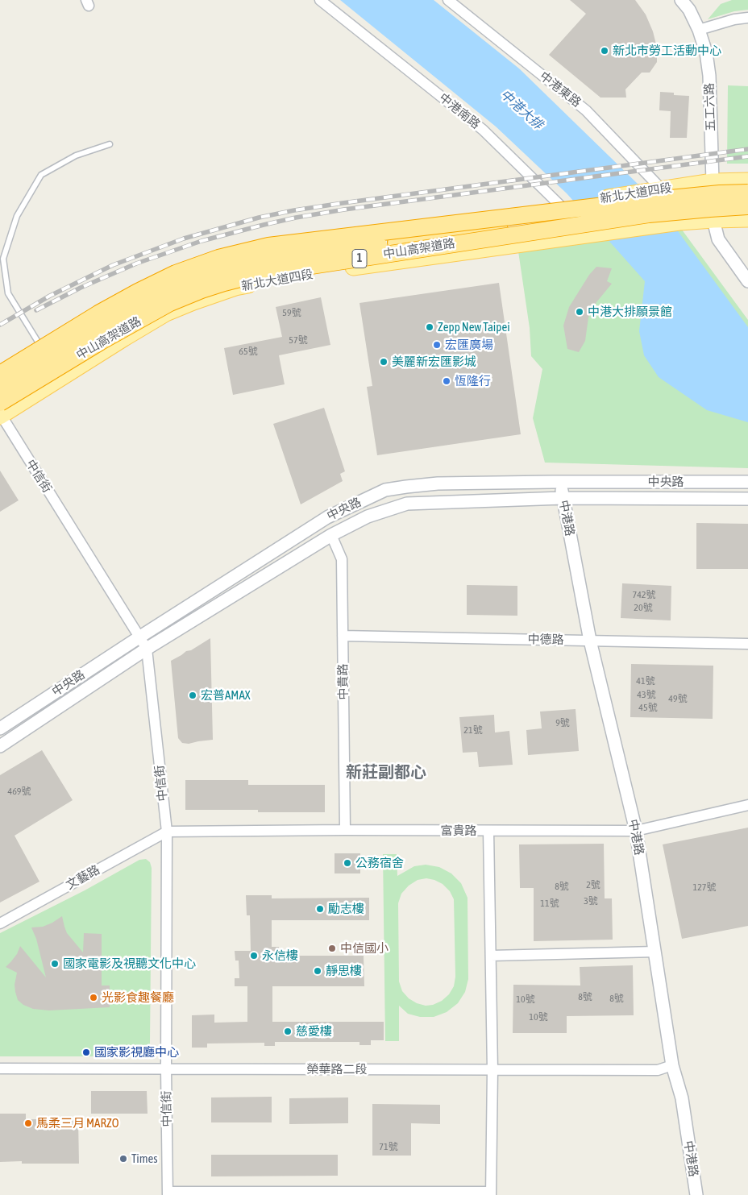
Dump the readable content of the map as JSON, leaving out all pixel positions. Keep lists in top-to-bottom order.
{
  "streets": {
    "highway": ["中山高架道路", "1"],
    "main road": ["新北大道四段"],
    "street": [
      "中港東路",
      "五工六路",
      "中港南路",
      "中信街",
      "中央路",
      "中港路",
      "中德路",
      "中貴路",
      "富貴路",
      "文藝路",
      "榮華路二段"
    ]
  },
  "crossings": [
    ["中港東路", "新北大道四段"],
    ["五工六路", "新北大道四段"],
    ["五工六路", "1"],
    ["中港南路", "新北大道四段"],
    ["新北大道四段", "中山高架道路"],
    ["新北大道四段", "1"],
    ["新北大道四段", "中信街"],
    ["中山高架道路", "中信街"],
    ["中信街", "中央路"],
    ["中信街", "富貴路"],
    ["中信街", "文藝路"],
    ["中信街", "榮華路二段"],
    ["中央路", "中港路"],
    ["中央路", "中貴路"],
    ["中港路", "中德路"],
    ["中港路", "富貴路"],
    ["中港路", "榮華路二段"],
    ["中德路", "中貴路"],
    ["中貴路", "富貴路"],
    ["富貴路", "文藝路"]
  ],
  "districts": ["新莊副都心"],
  "water": ["中港大排"],
  "places": [
    "新北市勞工活動中心",
    "中港大排願景館",
    "Zepp New Taipei",
    "宏匯廣場",
    "美麗新宏匯影城",
    "恆隆行",
    "宏普AMAX",
    "公務宿舍",
    "勵志樓",
    "中信國小",
    "永信樓",
    "國家電影及視聽文化中心",
    "靜思樓",
    "光影食趣餐廳",
    "慈愛樓",
    "國家影視廳中心",
    "馬柔三月 MARZO",
    "Times"
  ],
  "house_numbers": [
    "59號",
    "57號",
    "65號",
    "742號",
    "20號",
    "41號",
    "43號",
    "49號",
    "45號",
    "9號",
    "21號",
    "469號",
    "2號",
    "8號",
    "127號",
    "3號",
    "11號",
    "8號",
    "8號",
    "10號",
    "10號",
    "71號"
  ]
}
